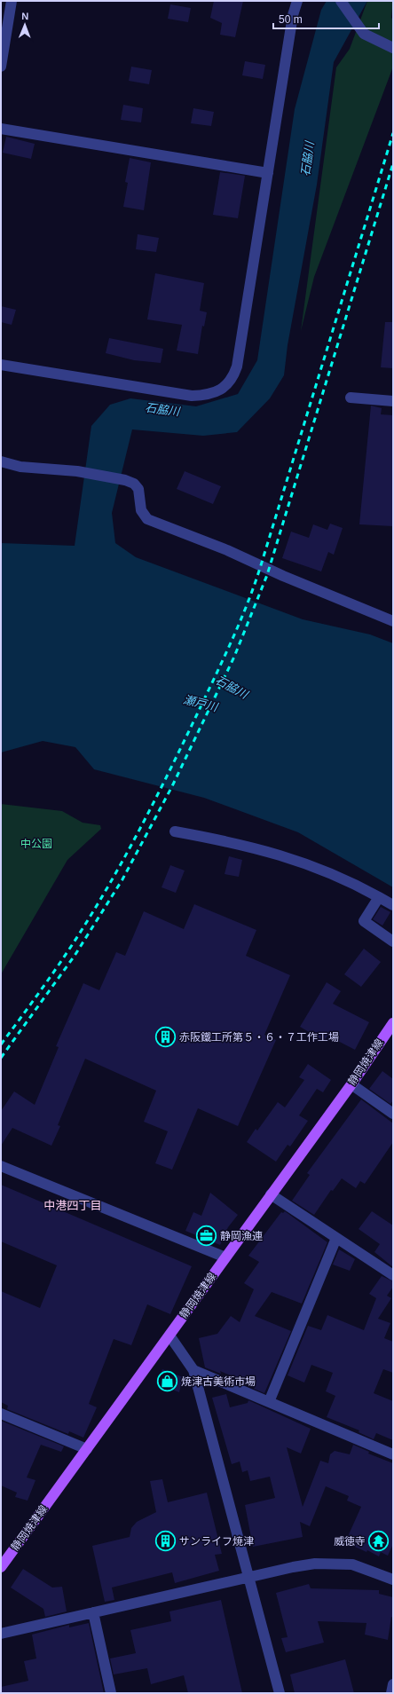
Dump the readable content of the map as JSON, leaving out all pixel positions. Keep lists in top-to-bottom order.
{
  "streets": {
    "main road": ["静岡焼津線"]
  },
  "districts": ["中港四丁目"],
  "water": ["石脇川", "瀬戸川"],
  "parks": ["中公園"],
  "places": {
    "building": ["赤阪鐵工所第５・６・７工作工場", "サンライフ焼津"],
    "office": ["静岡漁連"],
    "shop": ["焼津古美術市場"],
    "temple": ["威徳寺"]
  },
  "scale_bar": "50 m",
  "north": "top"
}
